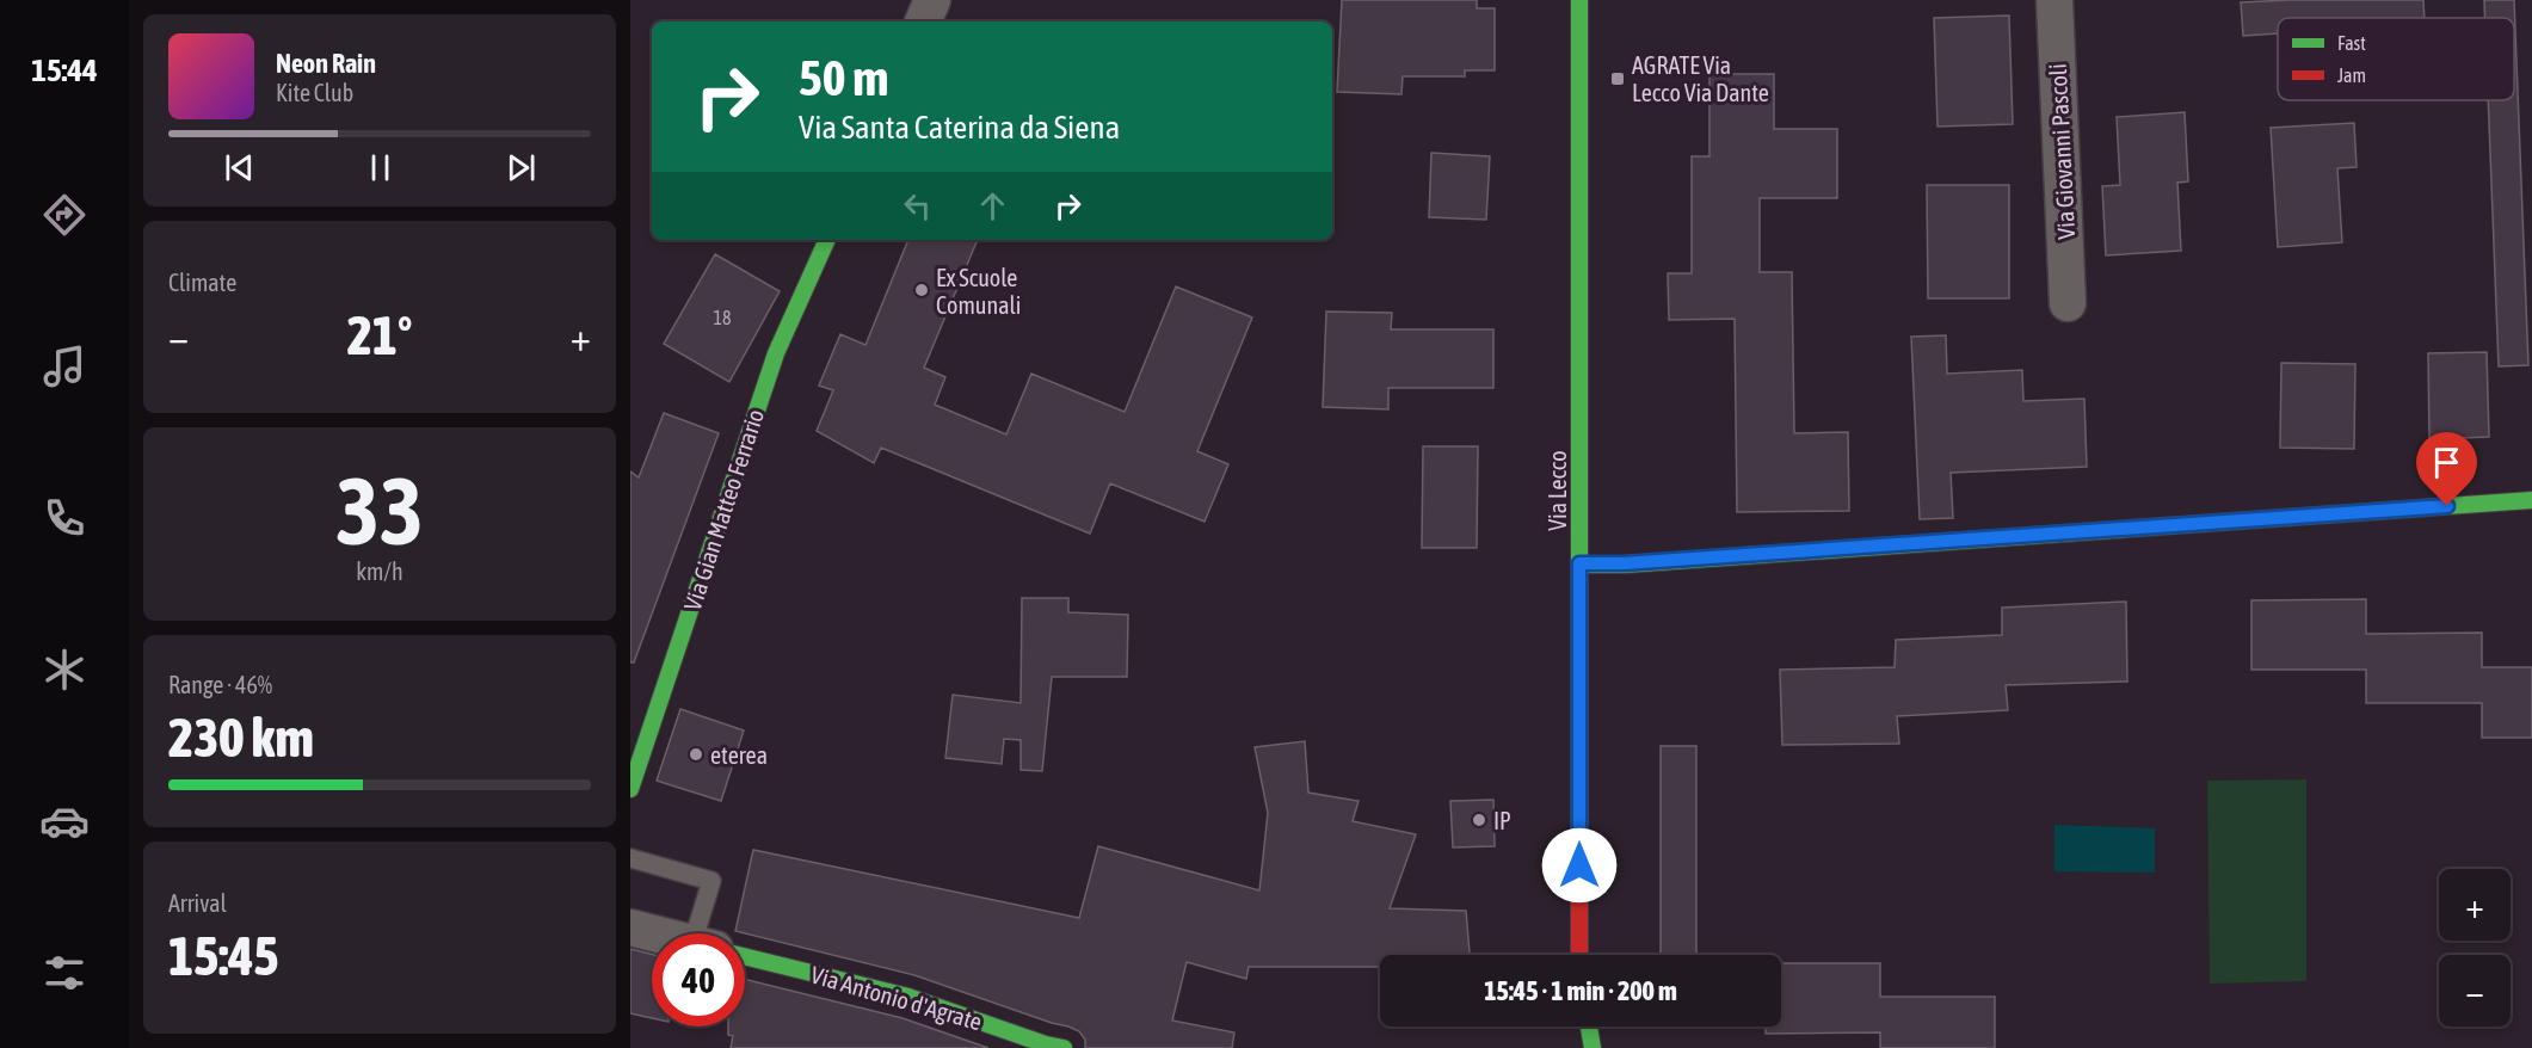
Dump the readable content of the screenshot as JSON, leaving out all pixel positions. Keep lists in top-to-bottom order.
{
  "streets": {
    "street": [
      "Via Giovanni Pascoli",
      "Via Lecco",
      "Via Gian Matteo Ferrario",
      "Via Antonio d'Agrate"
    ]
  },
  "places": {
    "transit": ["AGRATE Via Lecco Via Dante"],
    "other": ["Ex Scuole Comunali", "eterea", "IP"]
  },
  "house_numbers": ["18"],
  "legend": ["Fast", "Jam"],
  "page": {
    "tabs": "15:44",
    "turn": ["50 m", "Via Santa Caterina da Siena"],
    "song": ["Neon Rain", "Kite Club"],
    "tile": [
      "Climate",
      ["33", "km/h"],
      ["Range · 46%", "230 km"],
      ["Arrival", "15:45"]
    ],
    "heat": ["−", "21°", "+"],
    "map_buttons": ["+", "−"],
    "limit": "40",
    "trip": "15:45 · 1 min · 200 m"
  }
}
